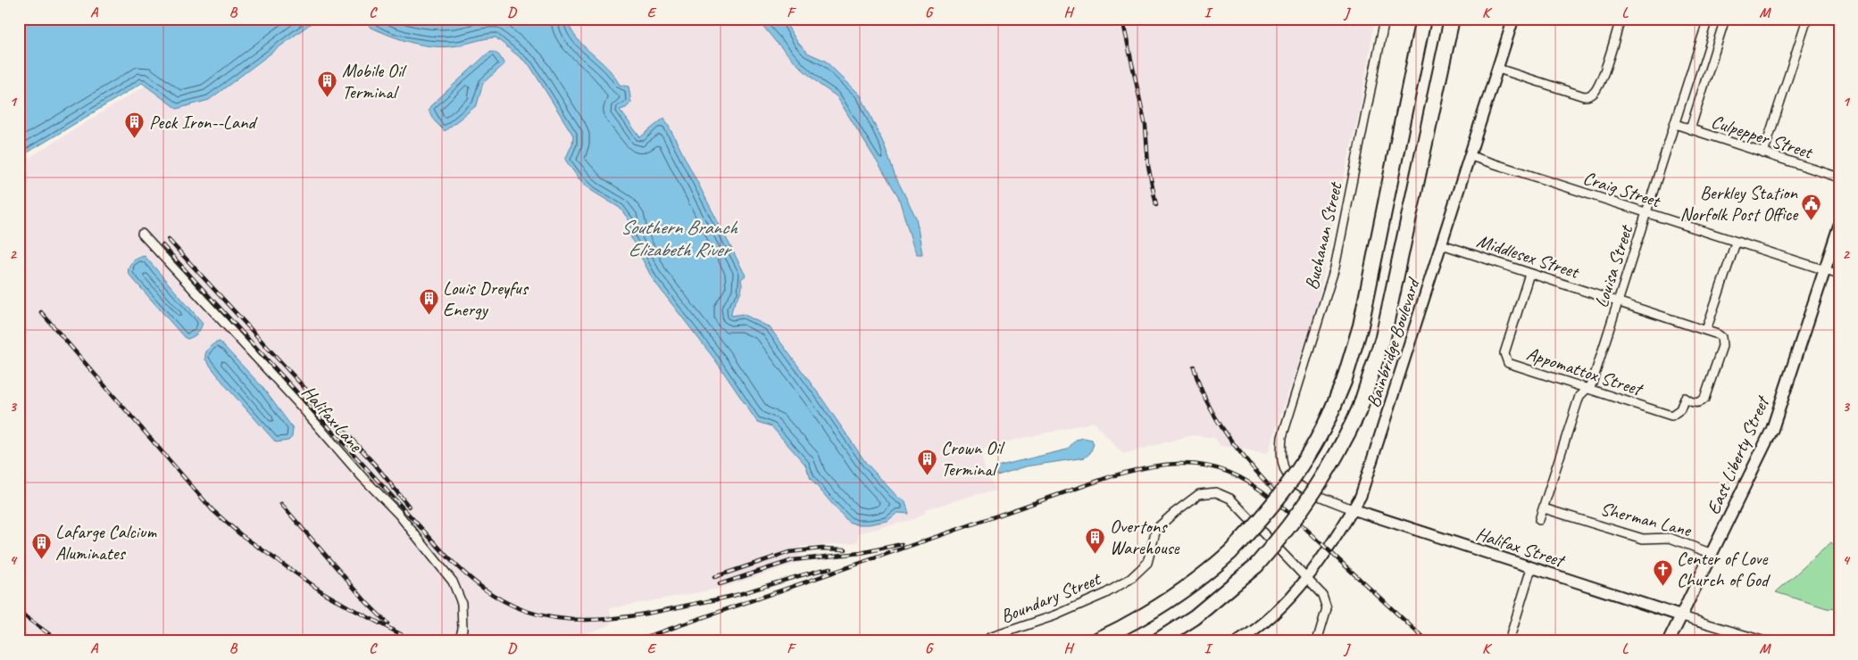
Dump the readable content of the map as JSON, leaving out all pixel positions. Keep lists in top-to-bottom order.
{
  "streets": {
    "main road": ["East Liberty Street"],
    "street": [
      "Culpepper Street",
      "Craig Street",
      "Buchanan Street",
      "Middlesex Street",
      "Louisa Street",
      "Bainbridge Boulevard",
      "Appomattox Street",
      "Halifax Lane",
      "Sherman Lane",
      "Halifax Street",
      "Boundary Street"
    ]
  },
  "crossings": [
    ["Culpepper Street", "Louisa Street"],
    ["Craig Street", "Louisa Street"],
    ["Craig Street", "Bainbridge Boulevard"],
    ["Craig Street", "East Liberty Street"],
    ["Buchanan Street", "Halifax Street"],
    ["Middlesex Street", "Louisa Street"],
    ["Middlesex Street", "Bainbridge Boulevard"],
    ["Middlesex Street", "Appomattox Street"],
    ["Louisa Street", "Appomattox Street"],
    ["Louisa Street", "Sherman Lane"],
    ["Bainbridge Boulevard", "Halifax Street"],
    ["Bainbridge Boulevard", "Boundary Street"],
    ["East Liberty Street", "Sherman Lane"],
    ["East Liberty Street", "Halifax Street"]
  ],
  "water": ["Southern Branch Elizabeth River"],
  "places": {
    "building": [
      "Mobile Oil Terminal",
      "Peck Iron--Land",
      "Louis Dreyfus Energy",
      "Crown Oil Terminal",
      "Overtons Warehouse",
      "Lafarge Calcium Aluminates"
    ],
    "public building": ["Berkley Station Norfolk Post Office"],
    "church": ["Center of Love Church of God"]
  },
  "grid": {
    "columns": [
      "A",
      "B",
      "C",
      "D",
      "E",
      "F",
      "G",
      "H",
      "I",
      "J",
      "K",
      "L",
      "M"
    ],
    "rows": [
      "1",
      "2",
      "3",
      "4"
    ]
  }
}
